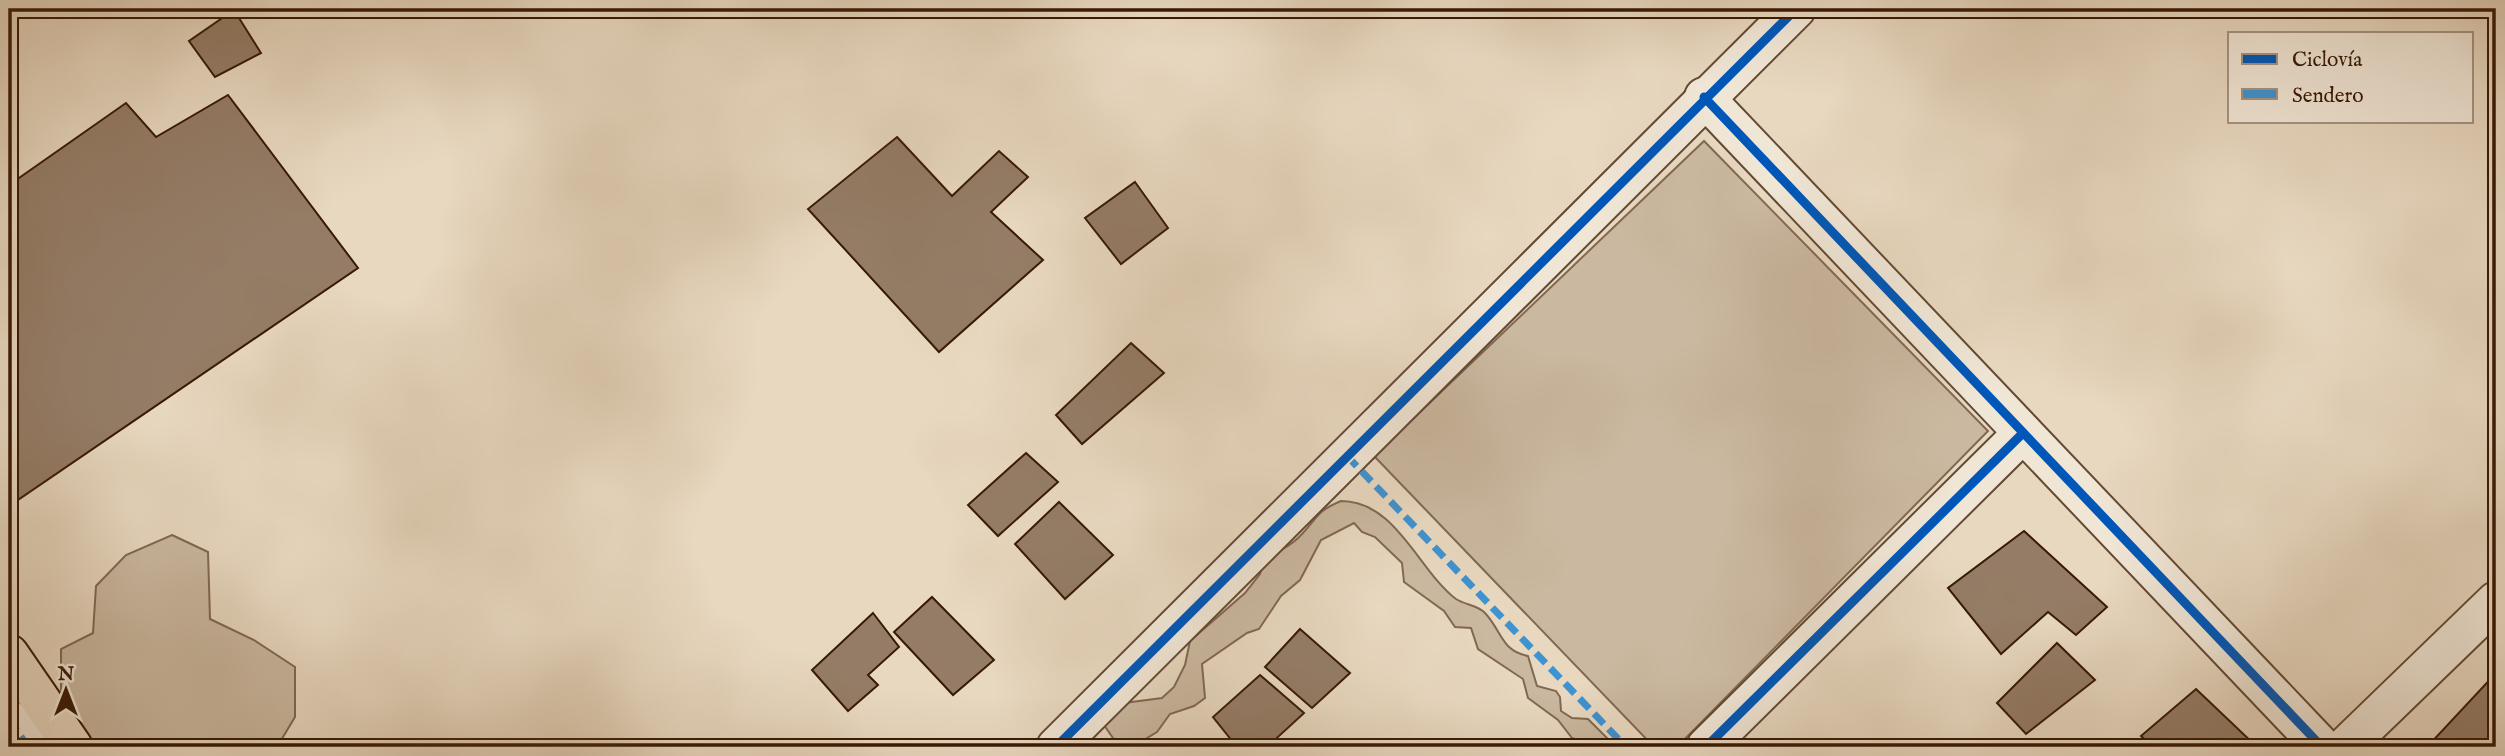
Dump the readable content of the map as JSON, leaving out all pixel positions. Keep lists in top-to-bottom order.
{
  "legend": ["Ciclovía", "Sendero"],
  "north": "top"
}
